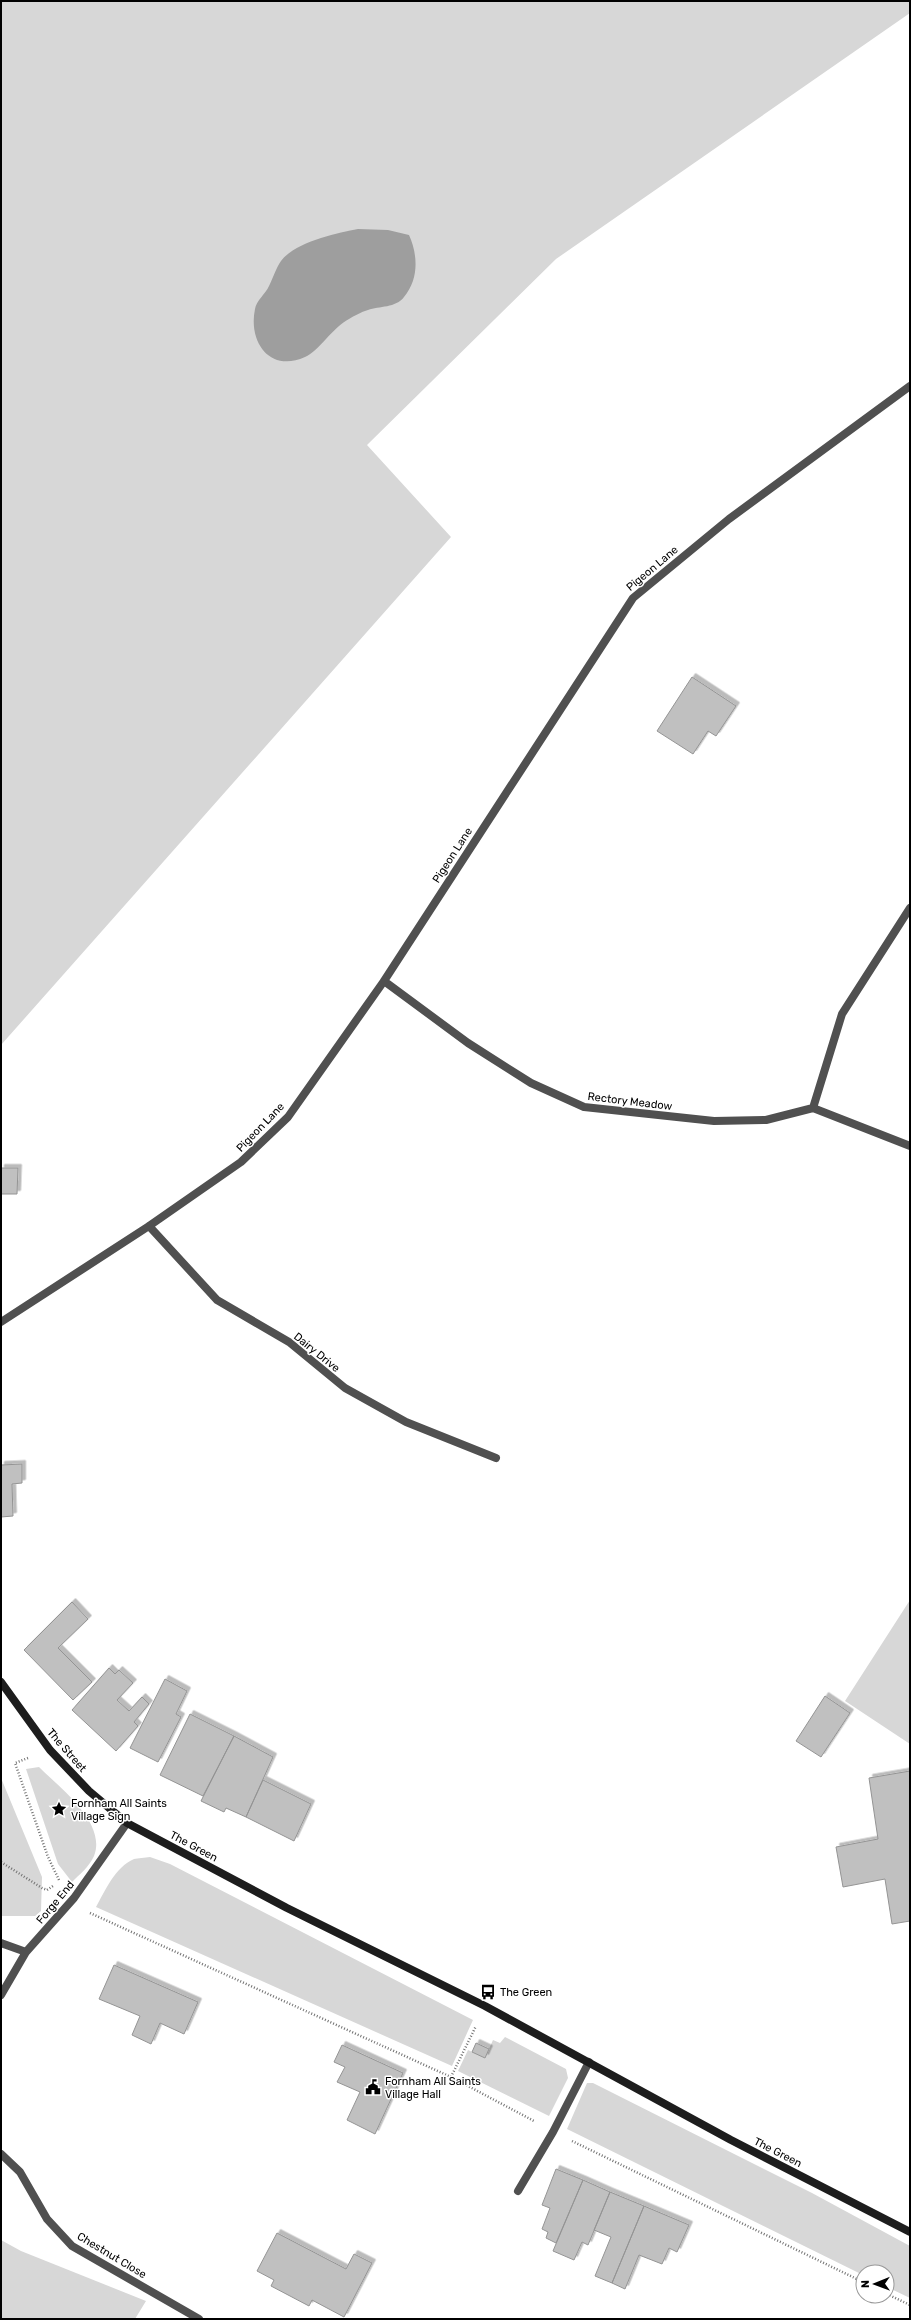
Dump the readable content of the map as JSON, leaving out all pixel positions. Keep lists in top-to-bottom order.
{
  "streets": {
    "main road": ["The Street", "The Green"],
    "street": [
      "Pigeon Lane",
      "Rectory Meadow",
      "Dairy Drive",
      "Forge End",
      "Chestnut Close"
    ]
  },
  "crossings": [
    ["Pigeon Lane", "Rectory Meadow"],
    ["Pigeon Lane", "Dairy Drive"],
    ["The Street", "The Green"],
    ["The Street", "Forge End"],
    ["The Green", "Forge End"]
  ],
  "places": {
    "place": ["Fornham All Saints Village Sign"],
    "bus stop": ["The Green"],
    "public building": ["Fornham All Saints Village Hall"]
  },
  "north": "left"
}
